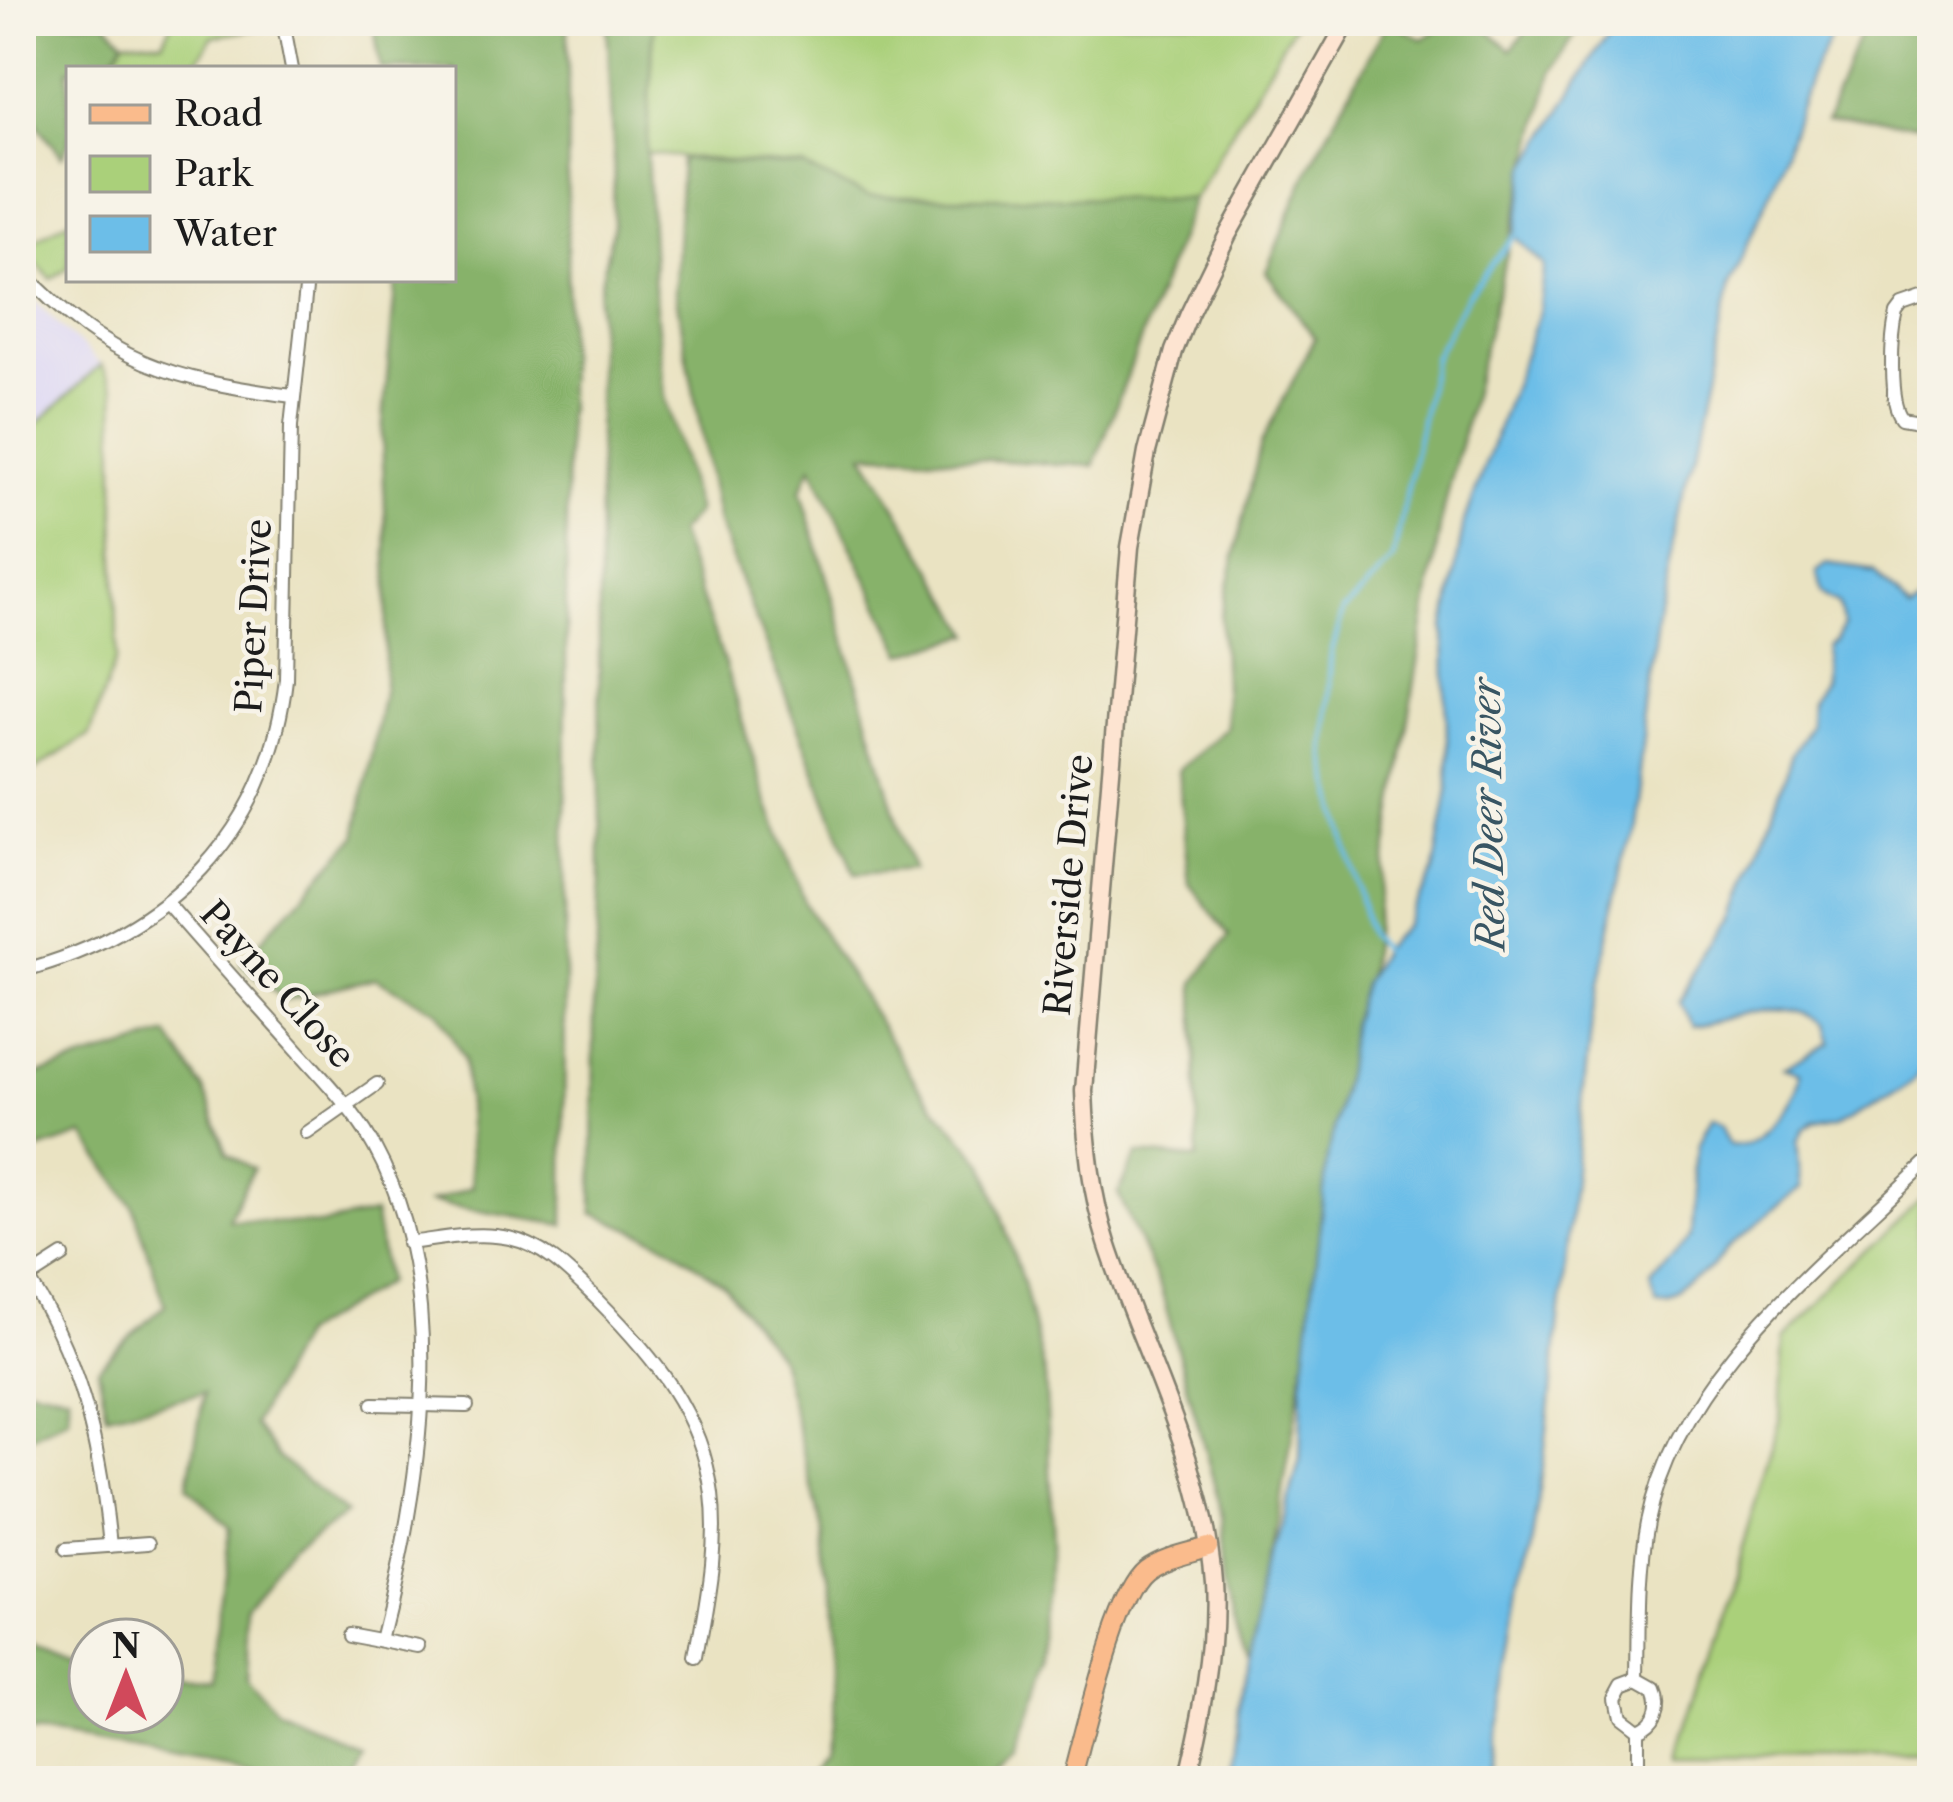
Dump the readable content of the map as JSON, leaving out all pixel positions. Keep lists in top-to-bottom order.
{
  "streets": {
    "main road": ["Riverside Drive"],
    "street": ["Piper Drive", "Payne Close"]
  },
  "crossings": [
    ["Piper Drive", "Payne Close"]
  ],
  "water": ["Red Deer River"],
  "legend": ["Road", "Park", "Water"],
  "north": "top"
}
